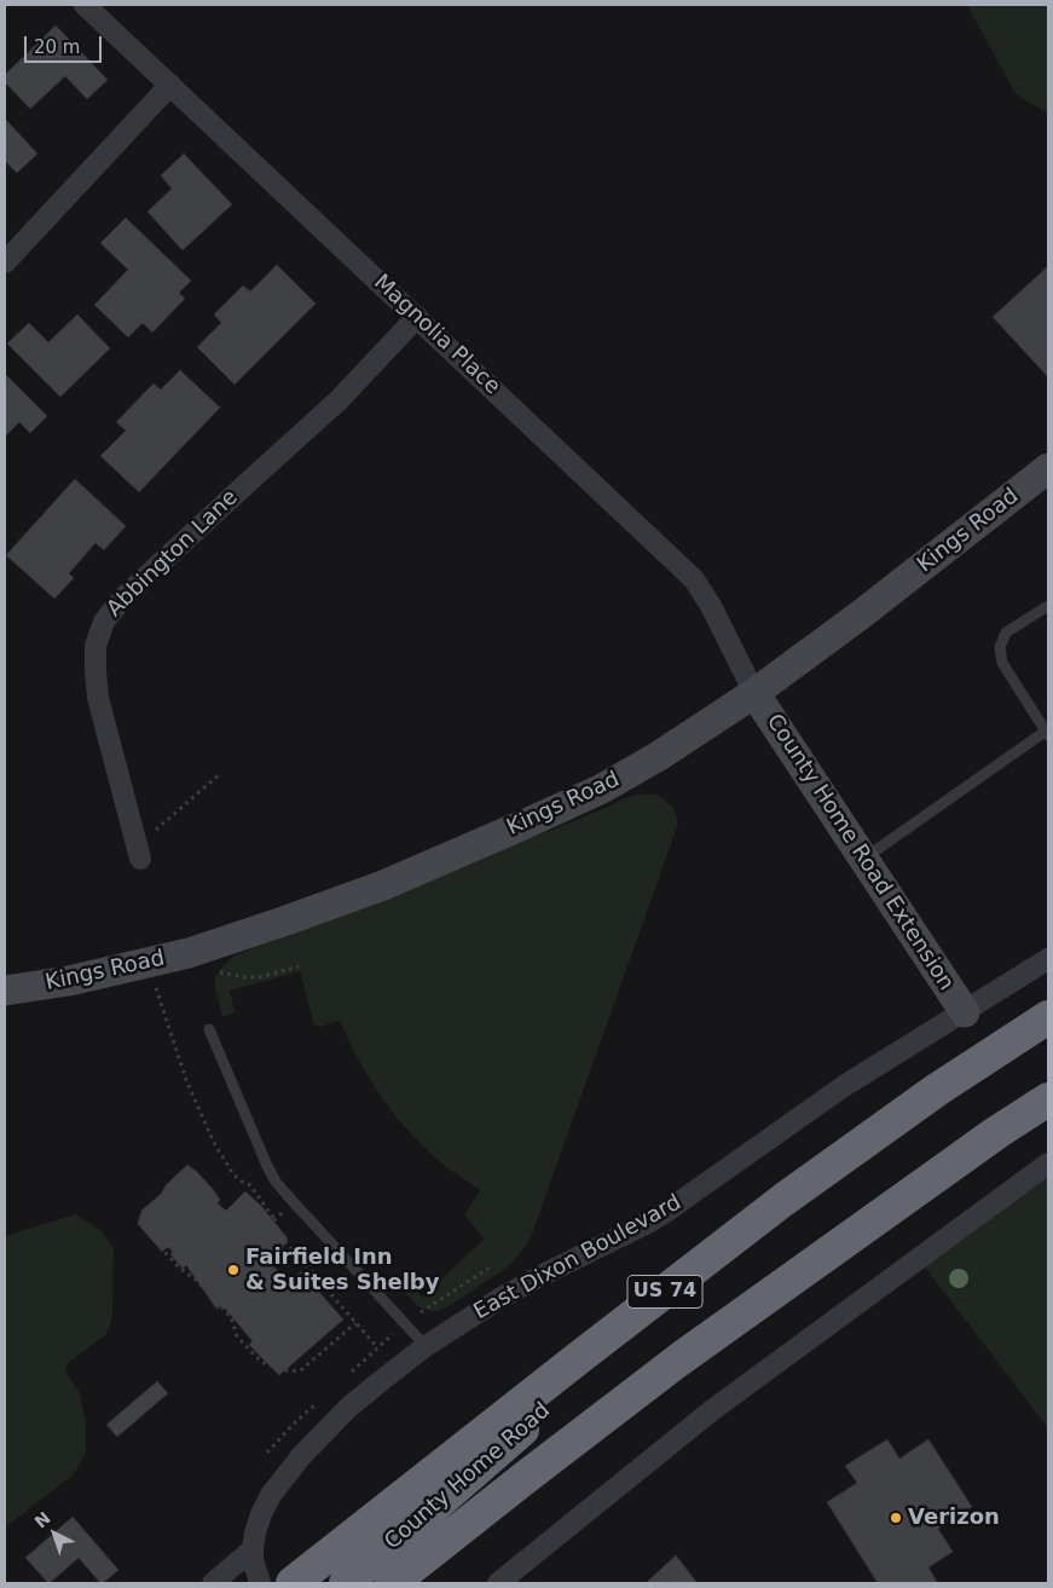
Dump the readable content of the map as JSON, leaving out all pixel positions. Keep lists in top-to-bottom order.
{
  "streets": {
    "highway": ["US 74", "County Home Road"],
    "street": [
      "Magnolia Place",
      "Kings Road",
      "Abbington Lane",
      "County Home Road Extension",
      "East Dixon Boulevard"
    ]
  },
  "crossings": [
    ["Magnolia Place", "Kings Road"],
    ["Magnolia Place", "Abbington Lane"],
    ["Magnolia Place", "County Home Road Extension"],
    ["Kings Road", "County Home Road Extension"],
    ["County Home Road Extension", "East Dixon Boulevard"],
    ["US 74", "County Home Road"]
  ],
  "places": ["Fairfield Inn & Suites Shelby", "Verizon"],
  "scale_bar": "20 m",
  "north": "top left"
}
